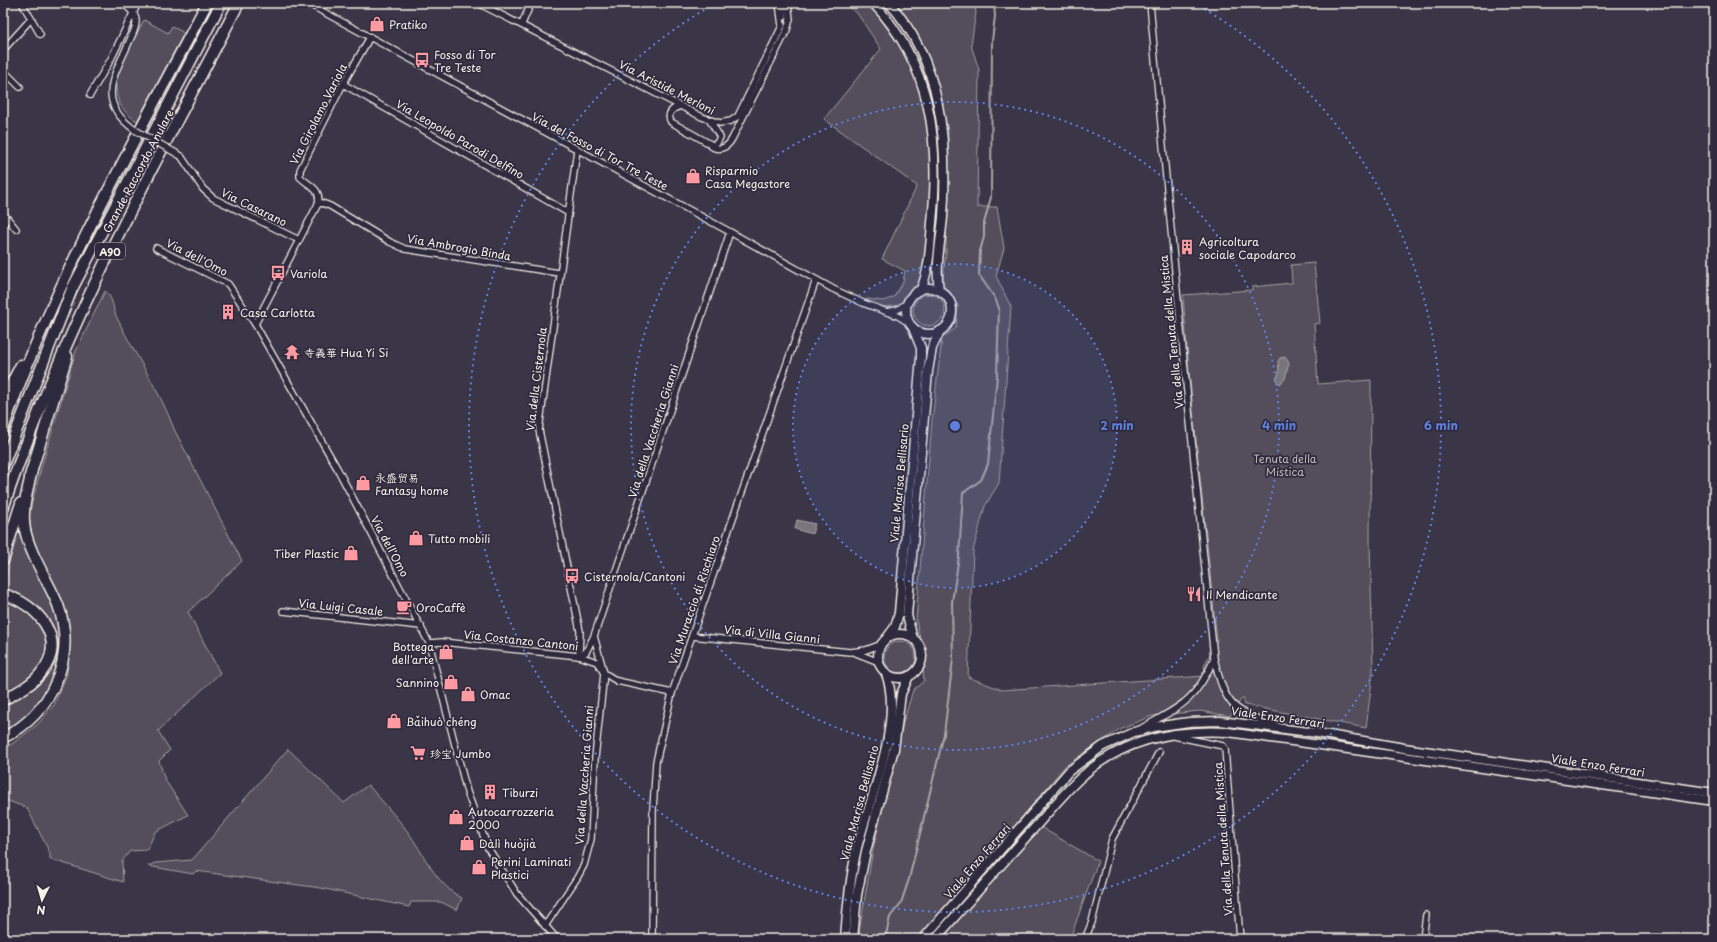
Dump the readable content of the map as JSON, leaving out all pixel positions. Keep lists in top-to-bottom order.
{
  "streets": {
    "highway": ["Grande Raccordo Anulare", "A90"],
    "main road": ["Viale Marisa Bellisario", "Viale Enzo Ferrari"],
    "street": [
      "Via Aristide Merloni",
      "Via Girolamo Variola",
      "Via Leopoldo Parodi Delfino",
      "Via del Fosso di Tor Tre Teste",
      "Via Casarano",
      "Via Ambrogio Binda",
      "Via dell'Omo",
      "Via della Tenuta della Mistica",
      "Via della Cisternola",
      "Via della Vaccheria Gianni",
      "Via Muraccio di Rischiaro",
      "Via Luigi Casale",
      "Via di Villa Gianni",
      "Via Costanzo Cantoni"
    ]
  },
  "crossings": [
    ["Via Girolamo Variola", "Via Leopoldo Parodi Delfino"],
    ["Via Girolamo Variola", "Via del Fosso di Tor Tre Teste"],
    ["Via Girolamo Variola", "Via Ambrogio Binda"],
    ["Via Leopoldo Parodi Delfino", "Via della Cisternola"],
    ["Via del Fosso di Tor Tre Teste", "Via della Cisternola"],
    ["Via del Fosso di Tor Tre Teste", "Via della Vaccheria Gianni"],
    ["Via del Fosso di Tor Tre Teste", "Viale Marisa Bellisario"],
    ["Via del Fosso di Tor Tre Teste", "Via Muraccio di Rischiaro"],
    ["Via Ambrogio Binda", "Via della Cisternola"],
    ["Via dell'Omo", "Via della Vaccheria Gianni"],
    ["Via dell'Omo", "Via Luigi Casale"],
    ["Via dell'Omo", "Via Costanzo Cantoni"],
    ["Via della Tenuta della Mistica", "Viale Enzo Ferrari"],
    ["Via della Cisternola", "Via della Vaccheria Gianni"],
    ["Via della Cisternola", "Via Costanzo Cantoni"],
    ["Via della Vaccheria Gianni", "Via Costanzo Cantoni"],
    ["Viale Marisa Bellisario", "Via di Villa Gianni"],
    ["Via Muraccio di Rischiaro", "Via di Villa Gianni"],
    ["Via Muraccio di Rischiaro", "Via Costanzo Cantoni"]
  ],
  "parks": ["Tenuta della Mistica"],
  "places": {
    "shop": [
      "Pratiko",
      "Risparmio Casa Megastore",
      "永盛贸易 Fantasy home",
      "Tutto mobili",
      "Tiber Plastic",
      "Bottega dell'arte",
      "Sannino",
      "Omac",
      "Bǎihuò chéng",
      "Autocarrozzeria 2000",
      "Dàlì huòjià",
      "Perini Laminati Plastici"
    ],
    "bus stop": ["Fosso di Tor Tre Teste", "Variola", "Cisternola/Cantoni"],
    "building": ["Agricoltura sociale Capodarco", "Casa Carlotta", "Tiburzi"],
    "temple": ["寺義華 Hua Yi Si"],
    "restaurant": ["Il Mendicante"],
    "cafe": ["OroCaffè"],
    "supermarket": ["珍宝 Jumbo"]
  },
  "north": "bottom",
  "rings": ["2 min", "4 min", "6 min"]
}
